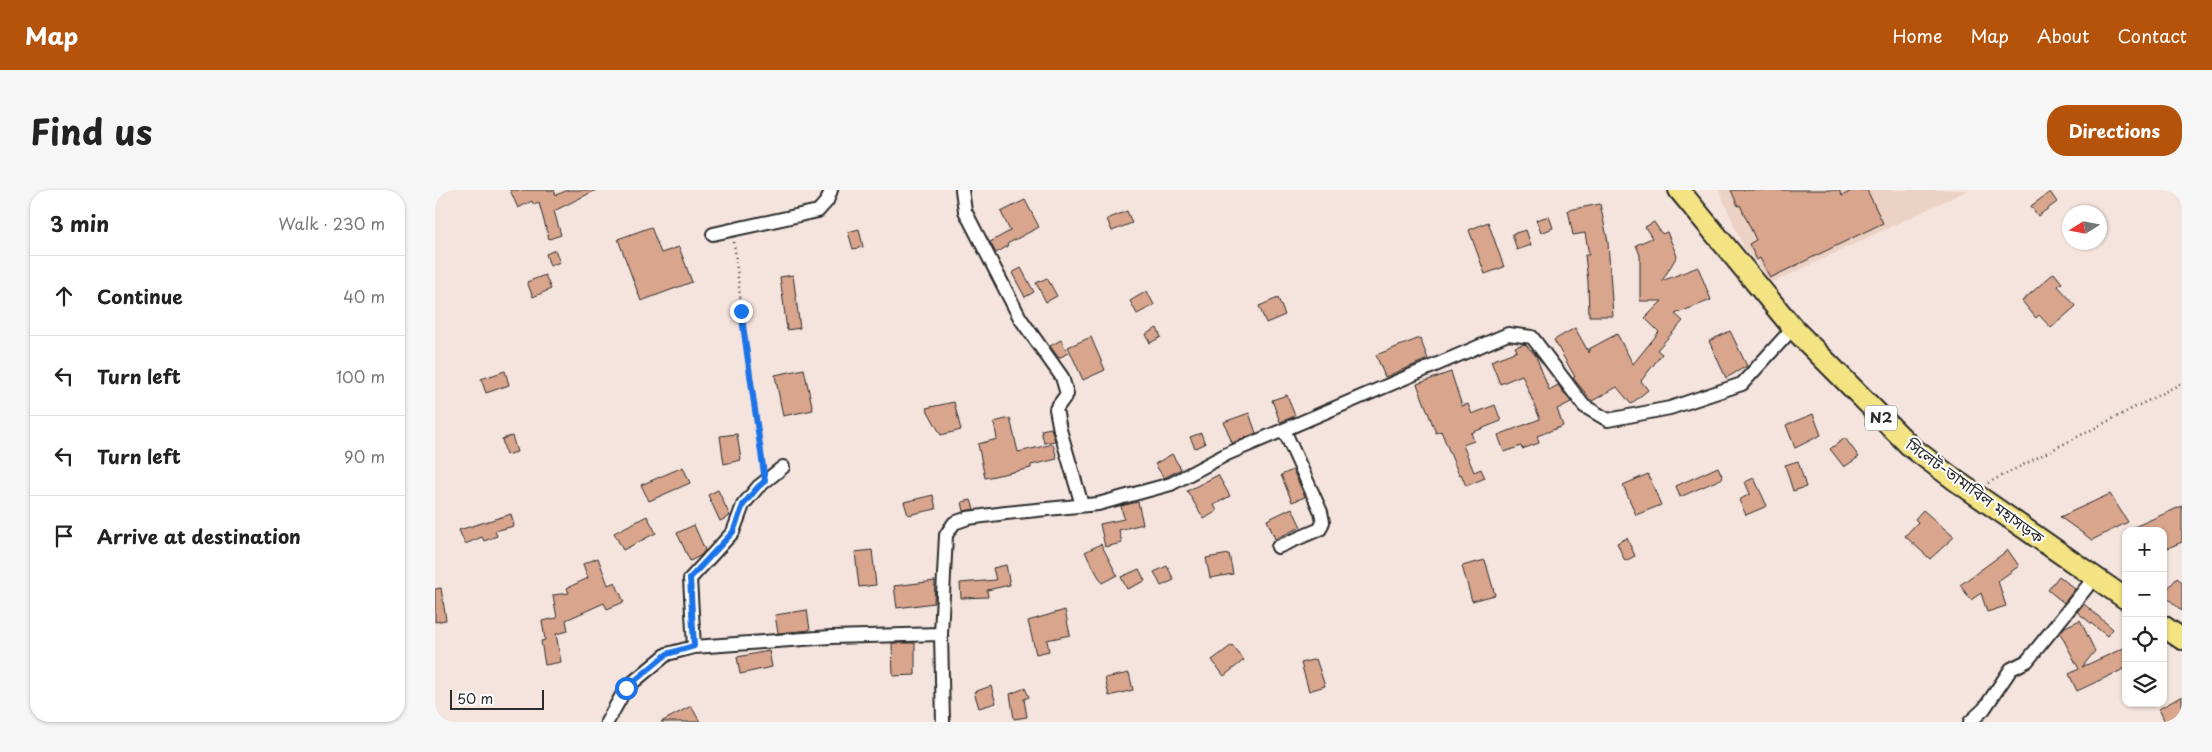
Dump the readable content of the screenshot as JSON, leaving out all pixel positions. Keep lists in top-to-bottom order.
{
  "streets": {
    "highway": ["N2", "সিলেট-তামাবিল মহাসড়ক"]
  },
  "scale_bar": "50 m",
  "north": "left",
  "page": {
    "header": "Map",
    "nav": [
      "Home",
      "Map",
      "About",
      "Contact"
    ],
    "title": "Find us",
    "buttons": "Directions",
    "heading": ["3 min", "Walk · 230 m"],
    "list": [
      ["Continue", "40 m"],
      ["Turn left", "100 m"],
      ["Turn left", "90 m"],
      "Arrive at destination"
    ],
    "map_buttons": ["+", "−"],
    "scale": "50 m"
  }
}
